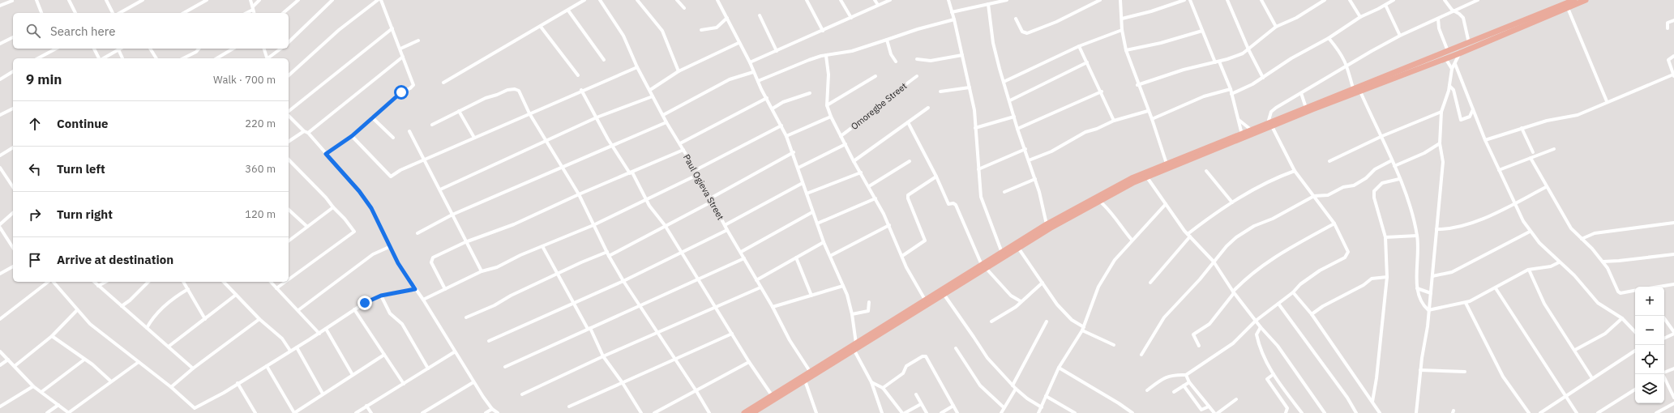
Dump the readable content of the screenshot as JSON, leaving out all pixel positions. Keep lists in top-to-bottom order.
{
  "streets": {
    "street": ["Omoregbe Street", "Paul Ogieva Street"]
  },
  "page": {
    "search": "Search here",
    "heading": ["9 min", "Walk · 700 m"],
    "list": [
      ["Continue", "220 m"],
      ["Turn left", "360 m"],
      ["Turn right", "120 m"],
      "Arrive at destination"
    ],
    "map_buttons": ["+", "−"]
  }
}
